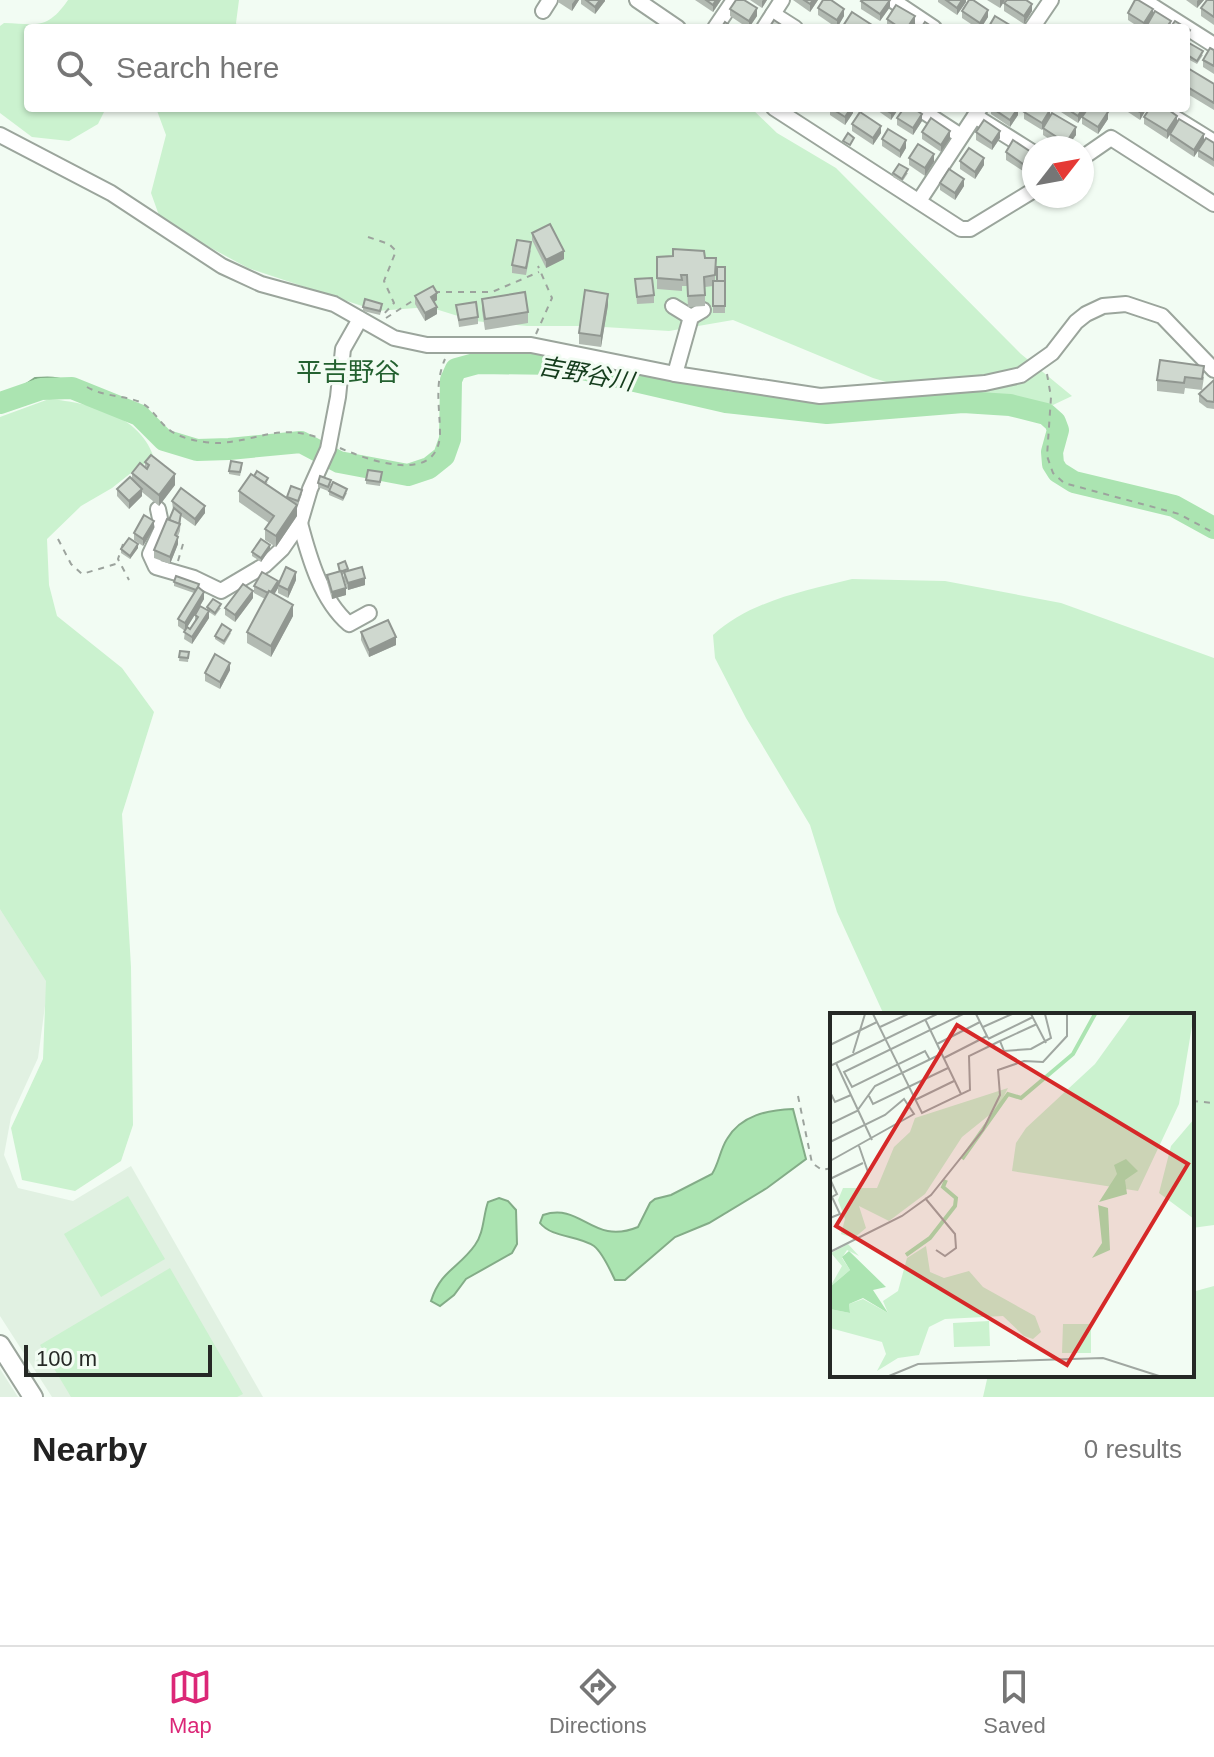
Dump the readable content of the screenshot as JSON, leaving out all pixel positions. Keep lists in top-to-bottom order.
{
  "districts": ["平吉野谷"],
  "water": ["吉野谷川"],
  "scale_bar": "100 m",
  "north": "top right",
  "page": {
    "search": "Search here",
    "scale": "100 m",
    "heading": ["Nearby", "0 results"],
    "nav": ["Map", "Directions", "Saved"]
  }
}
